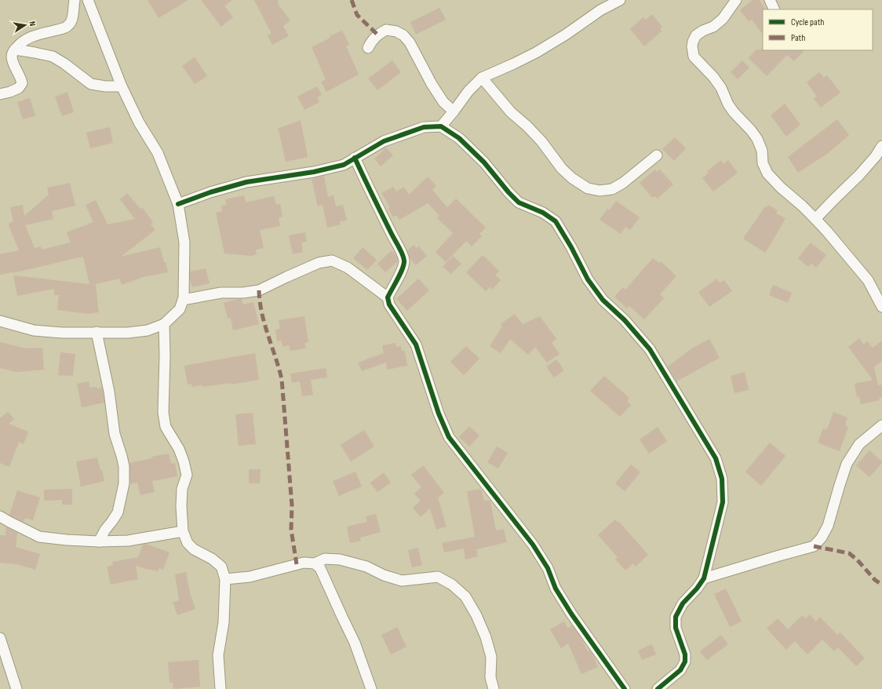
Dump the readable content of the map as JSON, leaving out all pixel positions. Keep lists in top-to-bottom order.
{
  "legend": ["Cycle path", "Path"],
  "north": "right"
}
